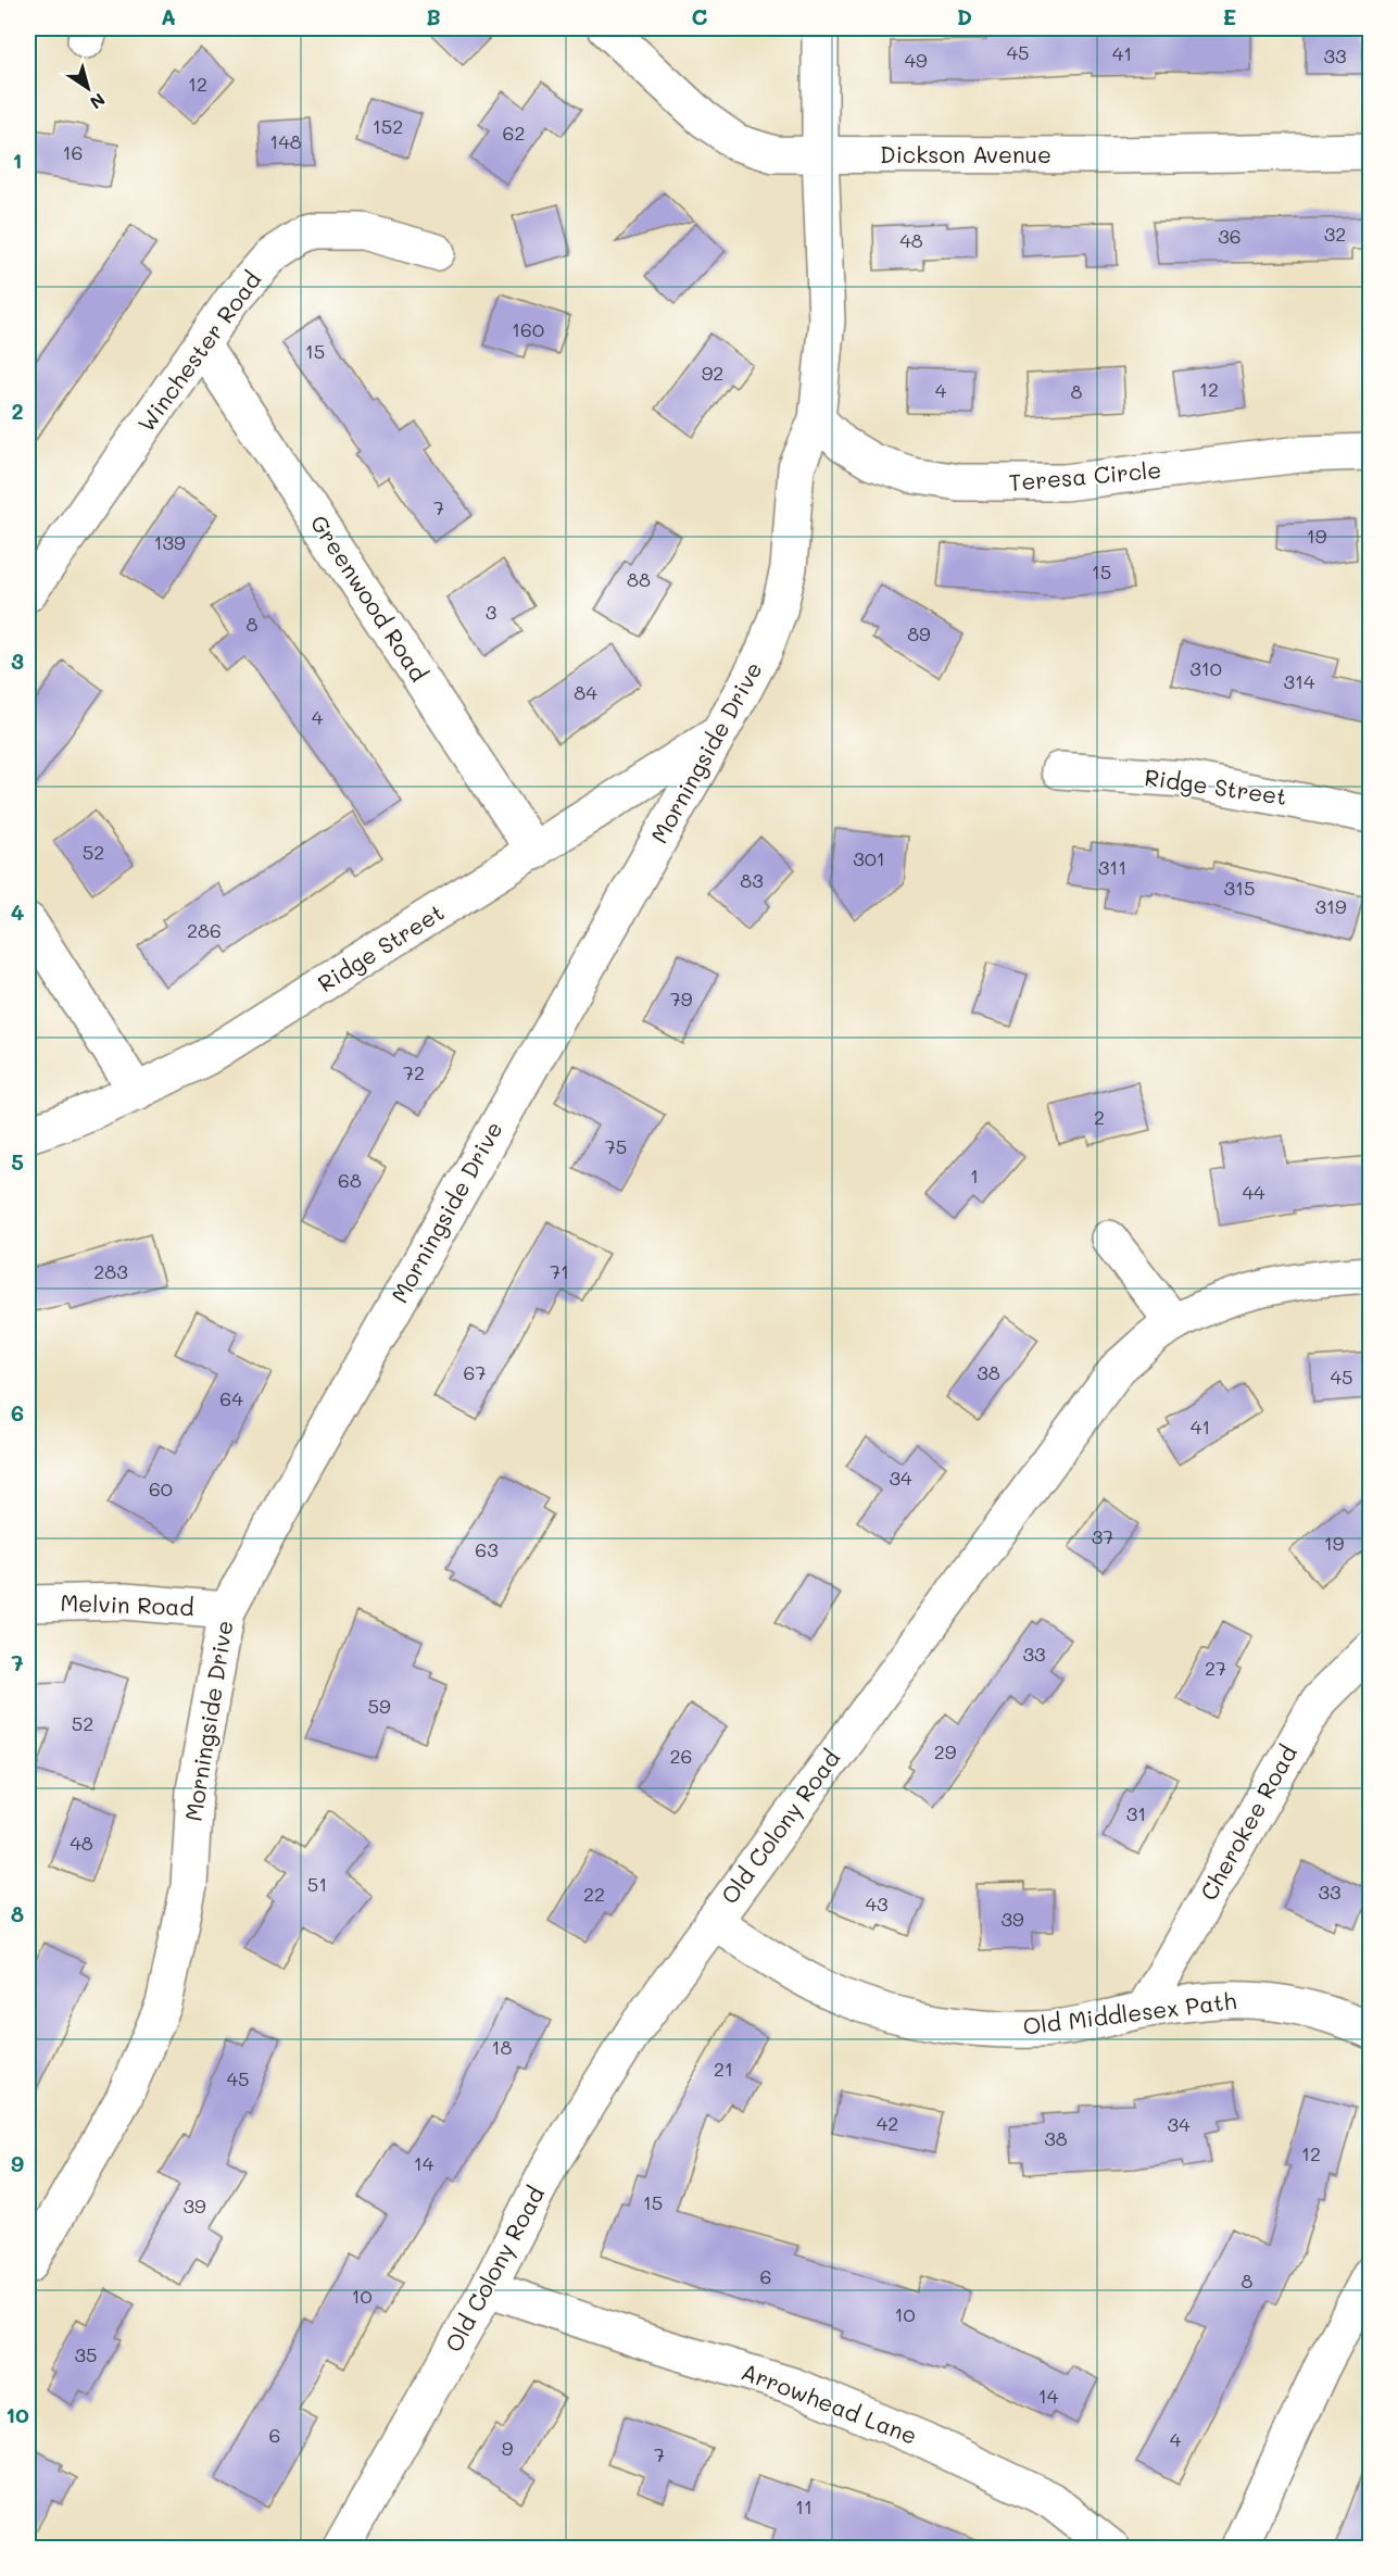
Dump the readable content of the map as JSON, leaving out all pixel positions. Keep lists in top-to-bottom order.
{
  "streets": {
    "street": [
      "Dickson Avenue",
      "Winchester Road",
      "Teresa Circle",
      "Greenwood Road",
      "Morningside Drive",
      "Ridge Street",
      "Melvin Road",
      "Cherokee Road",
      "Old Colony Road",
      "Old Middlesex Path",
      "Arrowhead Lane"
    ]
  },
  "crossings": [
    ["Dickson Avenue", "Morningside Drive"],
    ["Winchester Road", "Greenwood Road"],
    ["Teresa Circle", "Morningside Drive"],
    ["Greenwood Road", "Ridge Street"],
    ["Morningside Drive", "Ridge Street"],
    ["Morningside Drive", "Melvin Road"],
    ["Cherokee Road", "Old Middlesex Path"],
    ["Old Colony Road", "Old Middlesex Path"],
    ["Old Colony Road", "Arrowhead Lane"]
  ],
  "house_numbers": [
    "45",
    "41",
    "33",
    "49",
    "12",
    "152",
    "62",
    "148",
    "16",
    "32",
    "36",
    "48",
    "160",
    "15",
    "92",
    "12",
    "4",
    "8",
    "7",
    "19",
    "139",
    "15",
    "88",
    "3",
    "8",
    "89",
    "310",
    "314",
    "84",
    "4",
    "52",
    "301",
    "311",
    "83",
    "315",
    "319",
    "286",
    "79",
    "72",
    "2",
    "75",
    "1",
    "68",
    "44",
    "283",
    "71",
    "67",
    "38",
    "45",
    "64",
    "41",
    "34",
    "60",
    "37",
    "19",
    "63",
    "33",
    "27",
    "59",
    "52",
    "29",
    "26",
    "31",
    "48",
    "51",
    "33",
    "22",
    "43",
    "39",
    "18",
    "21",
    "45",
    "42",
    "34",
    "38",
    "12",
    "14",
    "15",
    "39",
    "6",
    "8",
    "10",
    "10",
    "35",
    "14",
    "6",
    "4",
    "9",
    "7",
    "11"
  ],
  "north": "bottom right",
  "grid": {
    "columns": [
      "A",
      "B",
      "C",
      "D",
      "E"
    ],
    "rows": [
      "1",
      "2",
      "3",
      "4",
      "5",
      "6",
      "7",
      "8",
      "9",
      "10"
    ]
  }
}
